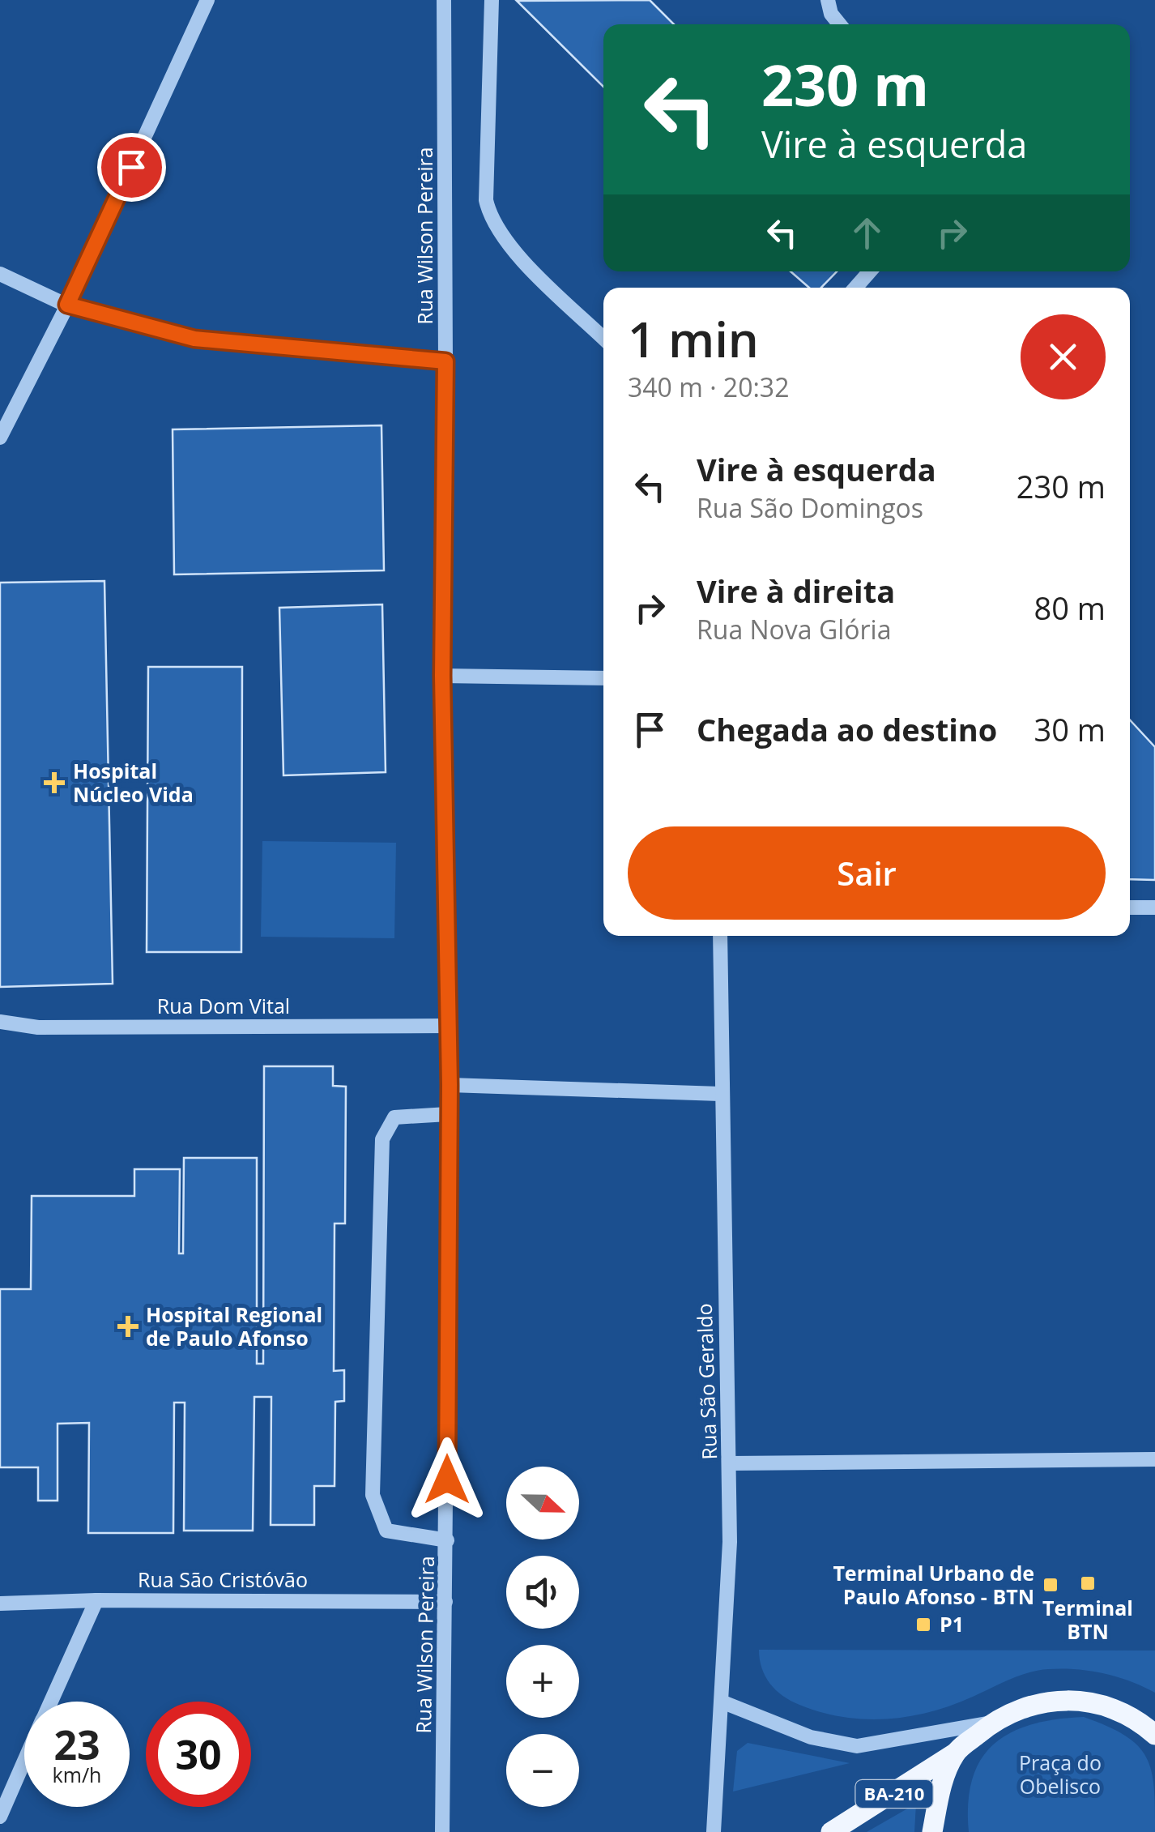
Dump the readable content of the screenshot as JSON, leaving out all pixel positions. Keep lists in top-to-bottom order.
{
  "streets": {
    "main road": ["BA-210"],
    "street": [
      "Rua Wilson Pereira",
      "Rua Dom Vital",
      "Rua São Geraldo",
      "Rua São Cristóvão"
    ]
  },
  "crossings": [
    ["Rua Wilson Pereira", "Rua Dom Vital"],
    ["Rua Wilson Pereira", "Rua São Cristóvão"]
  ],
  "parks": ["Praça do Obelisco"],
  "places": {
    "health": ["Hospital Núcleo Vida", "Hospital Regional de Paulo Afonso"],
    "transit": ["Terminal BTN", "Terminal Urbano de Paulo Afonso - BTN", "P1"]
  },
  "north": "right",
  "page": {
    "turn": ["230 m", "Vire à esquerda"],
    "heading": ["1 min", "340 m · 20:32"],
    "list": [
      {
        "name": "Vire à esquerda",
        "note": "Rua São Domingos",
        "value": "230 m"
      },
      {
        "name": "Vire à direita",
        "note": "Rua Nova Glória",
        "value": "80 m"
      },
      {
        "name": "Chegada ao destino",
        "value": "30 m"
      }
    ],
    "buttons": "Sair",
    "map_buttons": ["+", "−"],
    "speed": "23 km/h",
    "limit": "30"
  }
}
